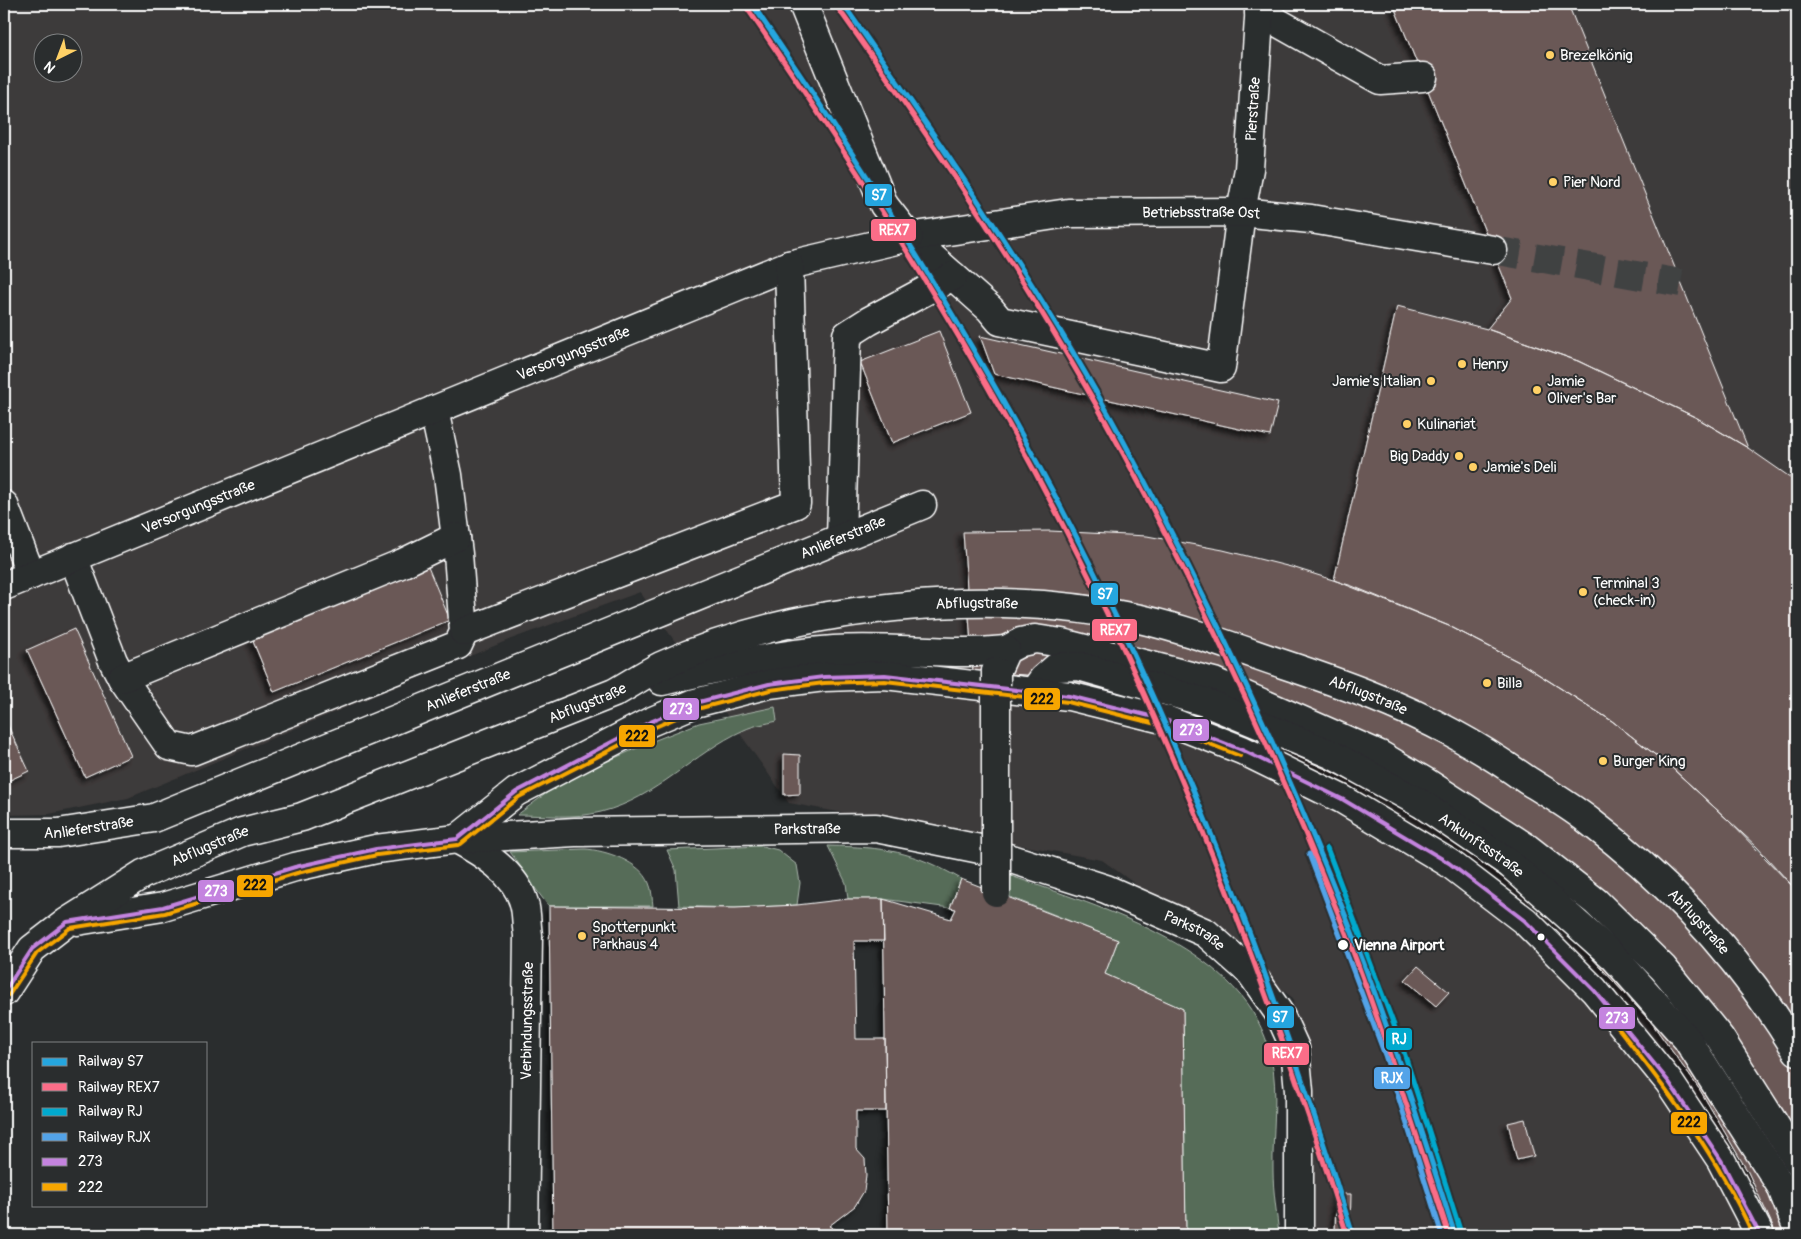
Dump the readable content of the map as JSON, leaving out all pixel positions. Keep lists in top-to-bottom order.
{
  "streets": {
    "street": [
      "Pierstraße",
      "Betriebsstraße Ost",
      "Versorgungsstraße",
      "Anlieferstraße",
      "Abflugstraße",
      "Parkstraße",
      "Ankunftsstraße",
      "Verbindungsstraße"
    ]
  },
  "crossings": [
    ["Pierstraße", "Betriebsstraße Ost"],
    ["Betriebsstraße Ost", "Versorgungsstraße"],
    ["Abflugstraße", "Parkstraße"],
    ["Parkstraße", "Verbindungsstraße"]
  ],
  "places": [
    "Brezelkönig",
    "Pier Nord",
    "Henry",
    "Jamie's Italian",
    "Jamie Oliver's Bar",
    "Kulinariat",
    "Big Daddy",
    "Jamie's Deli",
    "Terminal 3 (check-in)",
    "Billa",
    "Burger King",
    "Spotterpunkt Parkhaus 4",
    "Vienna Airport"
  ],
  "lines": [
    "rail line S7",
    "rail line REX7",
    "transit line 273",
    "transit line 222",
    "rail line RJ",
    "rail line RJX"
  ],
  "legend": [
    "Railway S7",
    "Railway REX7",
    "Railway RJ",
    "Railway RJX",
    "273",
    "222"
  ],
  "north": "bottom left"
}
